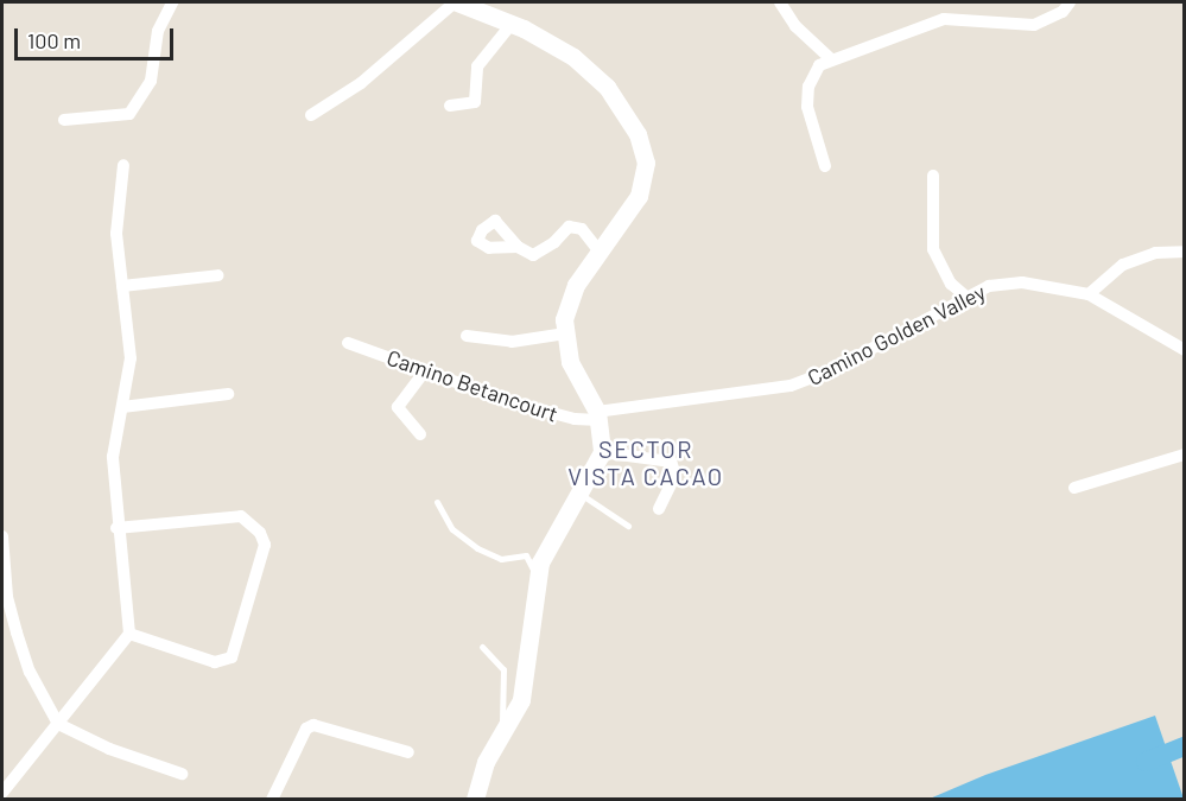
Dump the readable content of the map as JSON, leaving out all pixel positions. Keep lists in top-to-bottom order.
{
  "streets": {
    "street": ["Camino Golden Valley", "Camino Betancourt"]
  },
  "crossings": [
    ["Camino Golden Valley", "Camino Betancourt"]
  ],
  "districts": ["SECTOR VISTA CACAO"],
  "scale_bar": "100 m"
}
